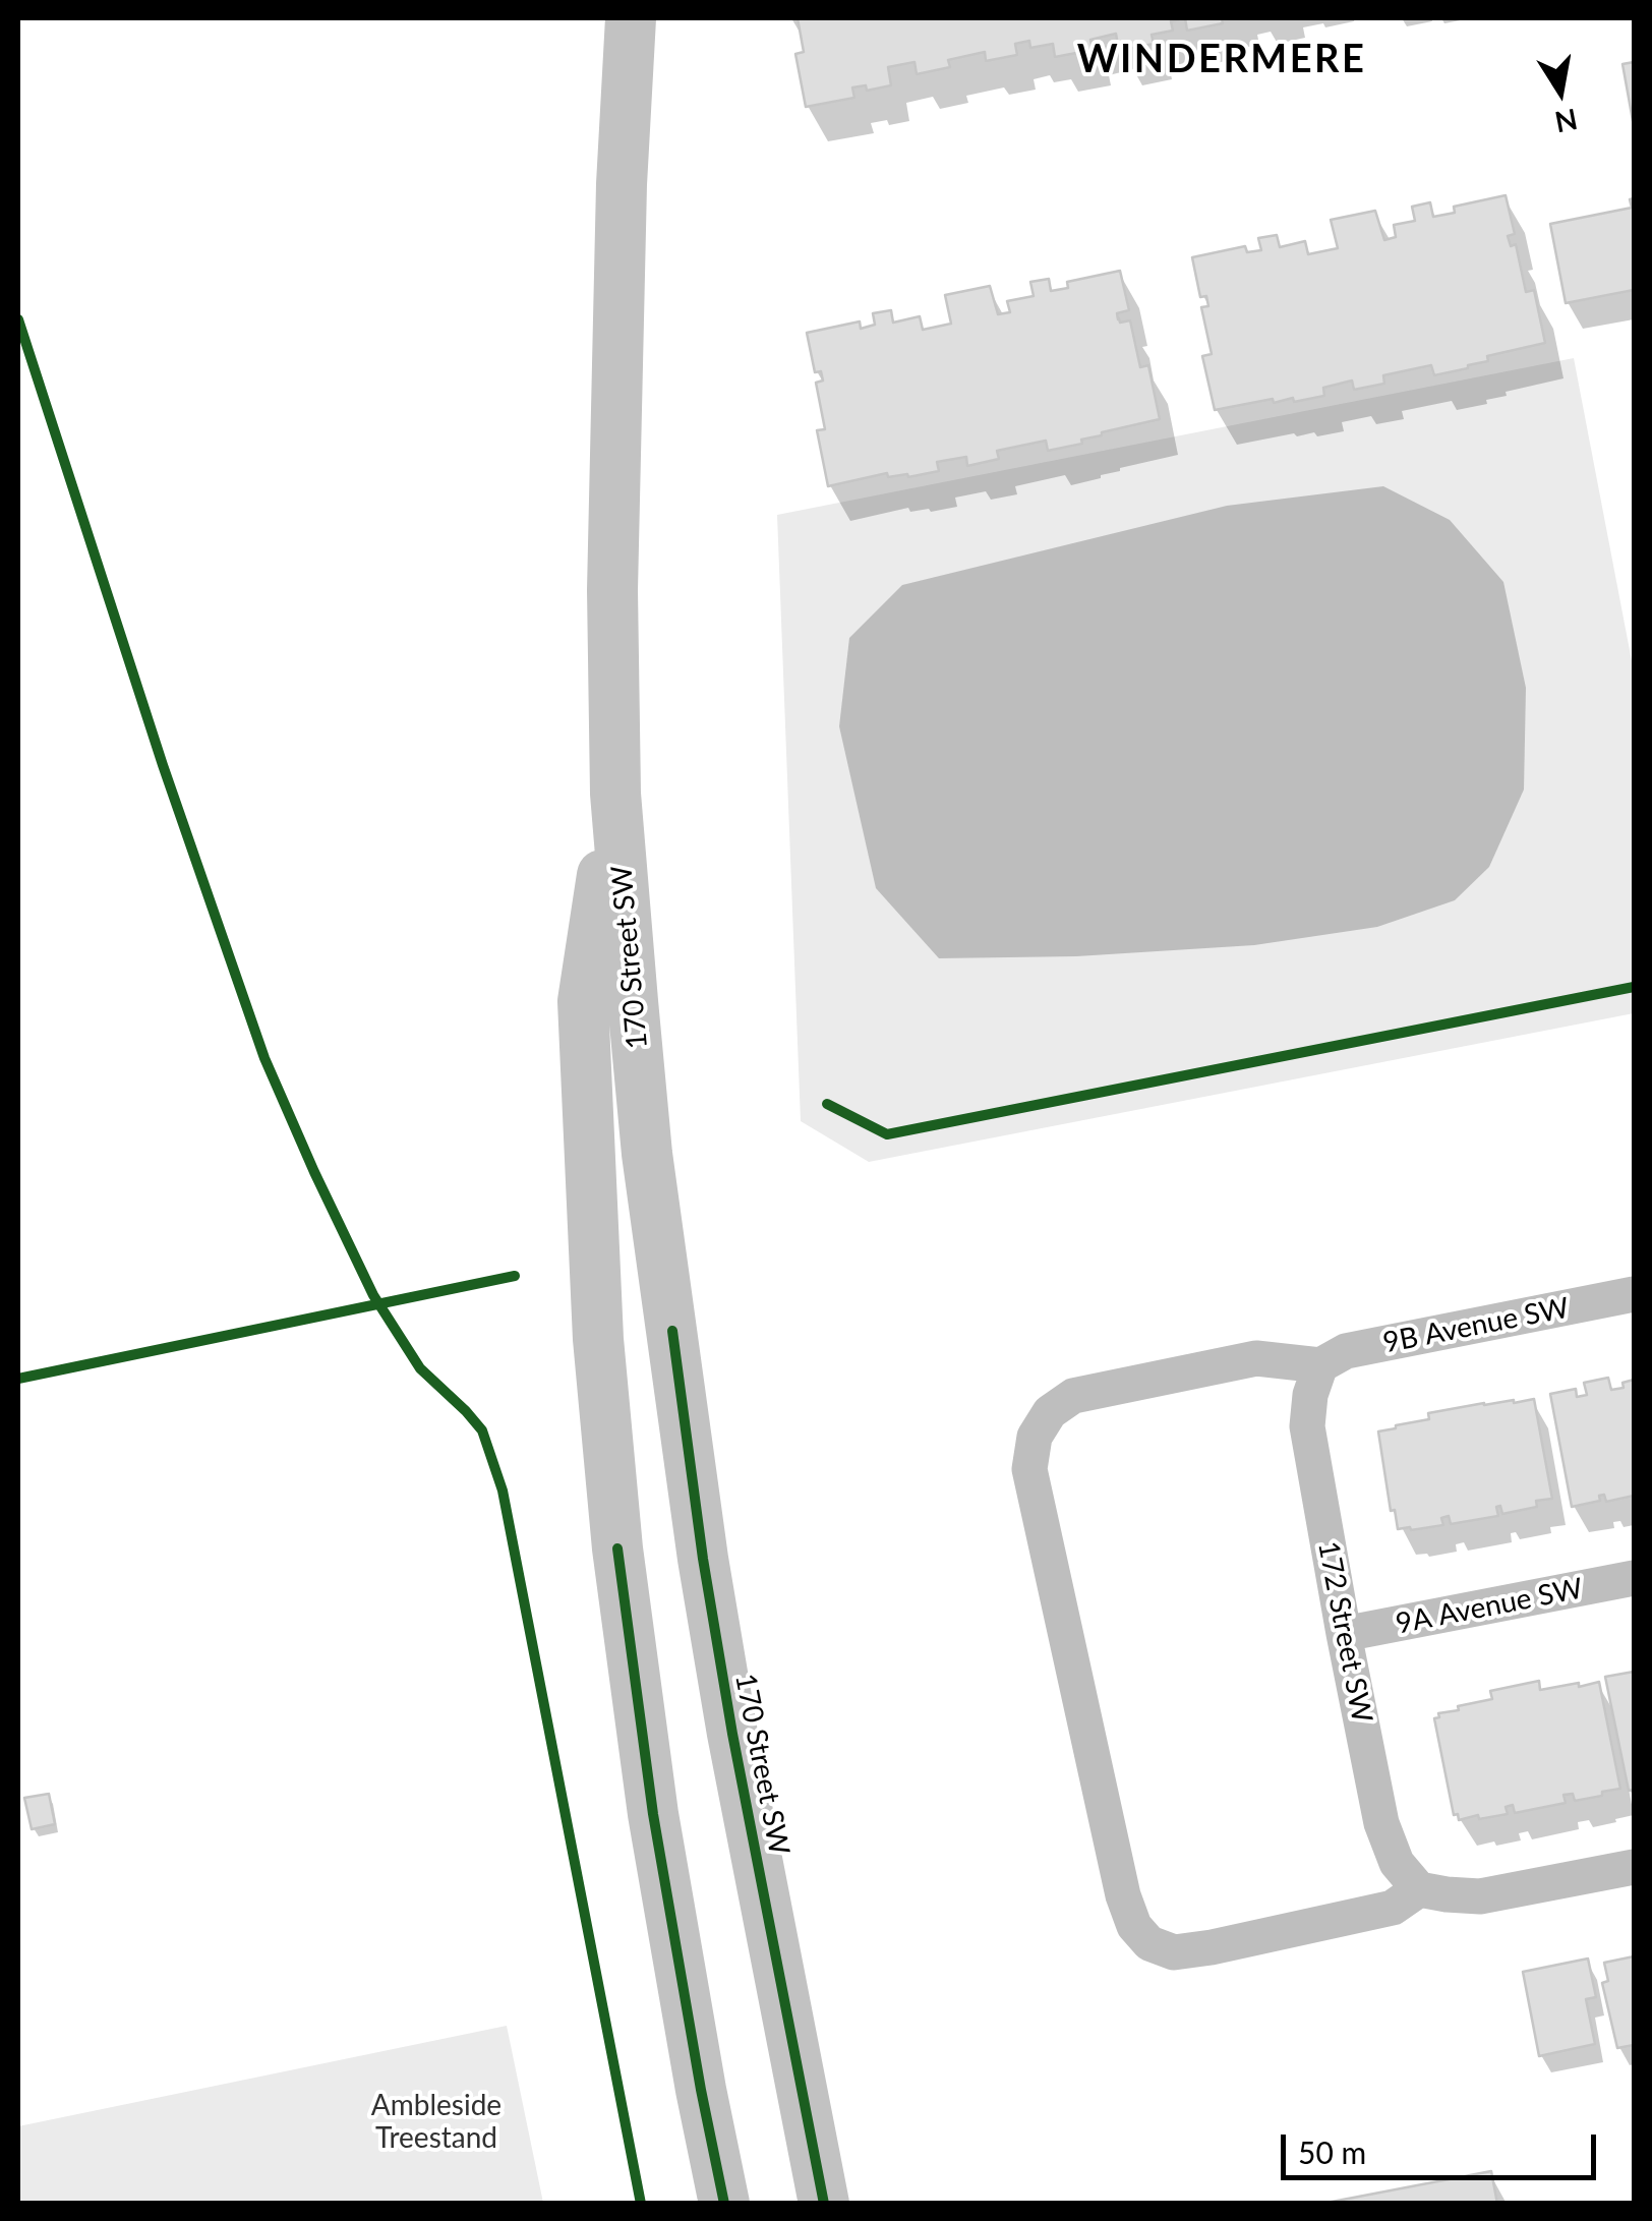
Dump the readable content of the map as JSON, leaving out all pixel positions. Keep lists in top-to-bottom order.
{
  "streets": {
    "main road": ["170 Street SW"],
    "street": ["9B Avenue SW", "9A Avenue SW", "172 Street SW"]
  },
  "crossings": [
    ["9B Avenue SW", "172 Street SW"],
    ["9A Avenue SW", "172 Street SW"]
  ],
  "districts": ["WINDERMERE"],
  "parks": ["Ambleside Treestand"],
  "scale_bar": "50 m",
  "north": "bottom"
}
